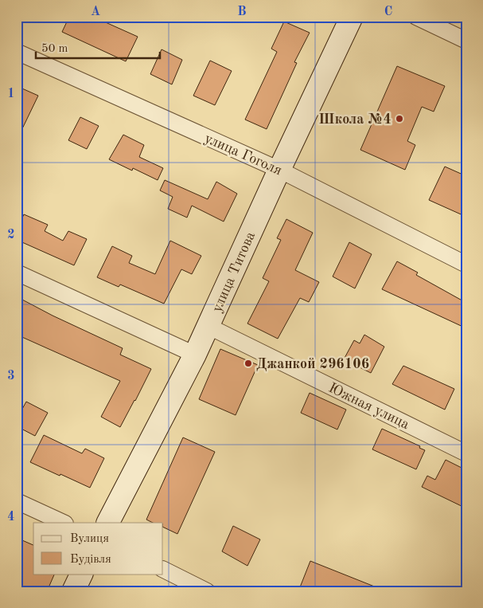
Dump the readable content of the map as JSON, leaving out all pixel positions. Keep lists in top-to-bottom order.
{
  "streets": {
    "main road": ["улица Титова"],
    "street": ["улица Гоголя", "Южная улица"]
  },
  "crossings": [
    ["улица Гоголя", "улица Титова"],
    ["улица Титова", "Южная улица"]
  ],
  "places": ["Школа №4", "Джанкой 296106"],
  "legend": ["Вулиця", "Будівля"],
  "scale_bar": "50 m",
  "grid": {
    "columns": ["A", "B", "C"],
    "rows": [
      "1",
      "2",
      "3",
      "4"
    ]
  }
}
